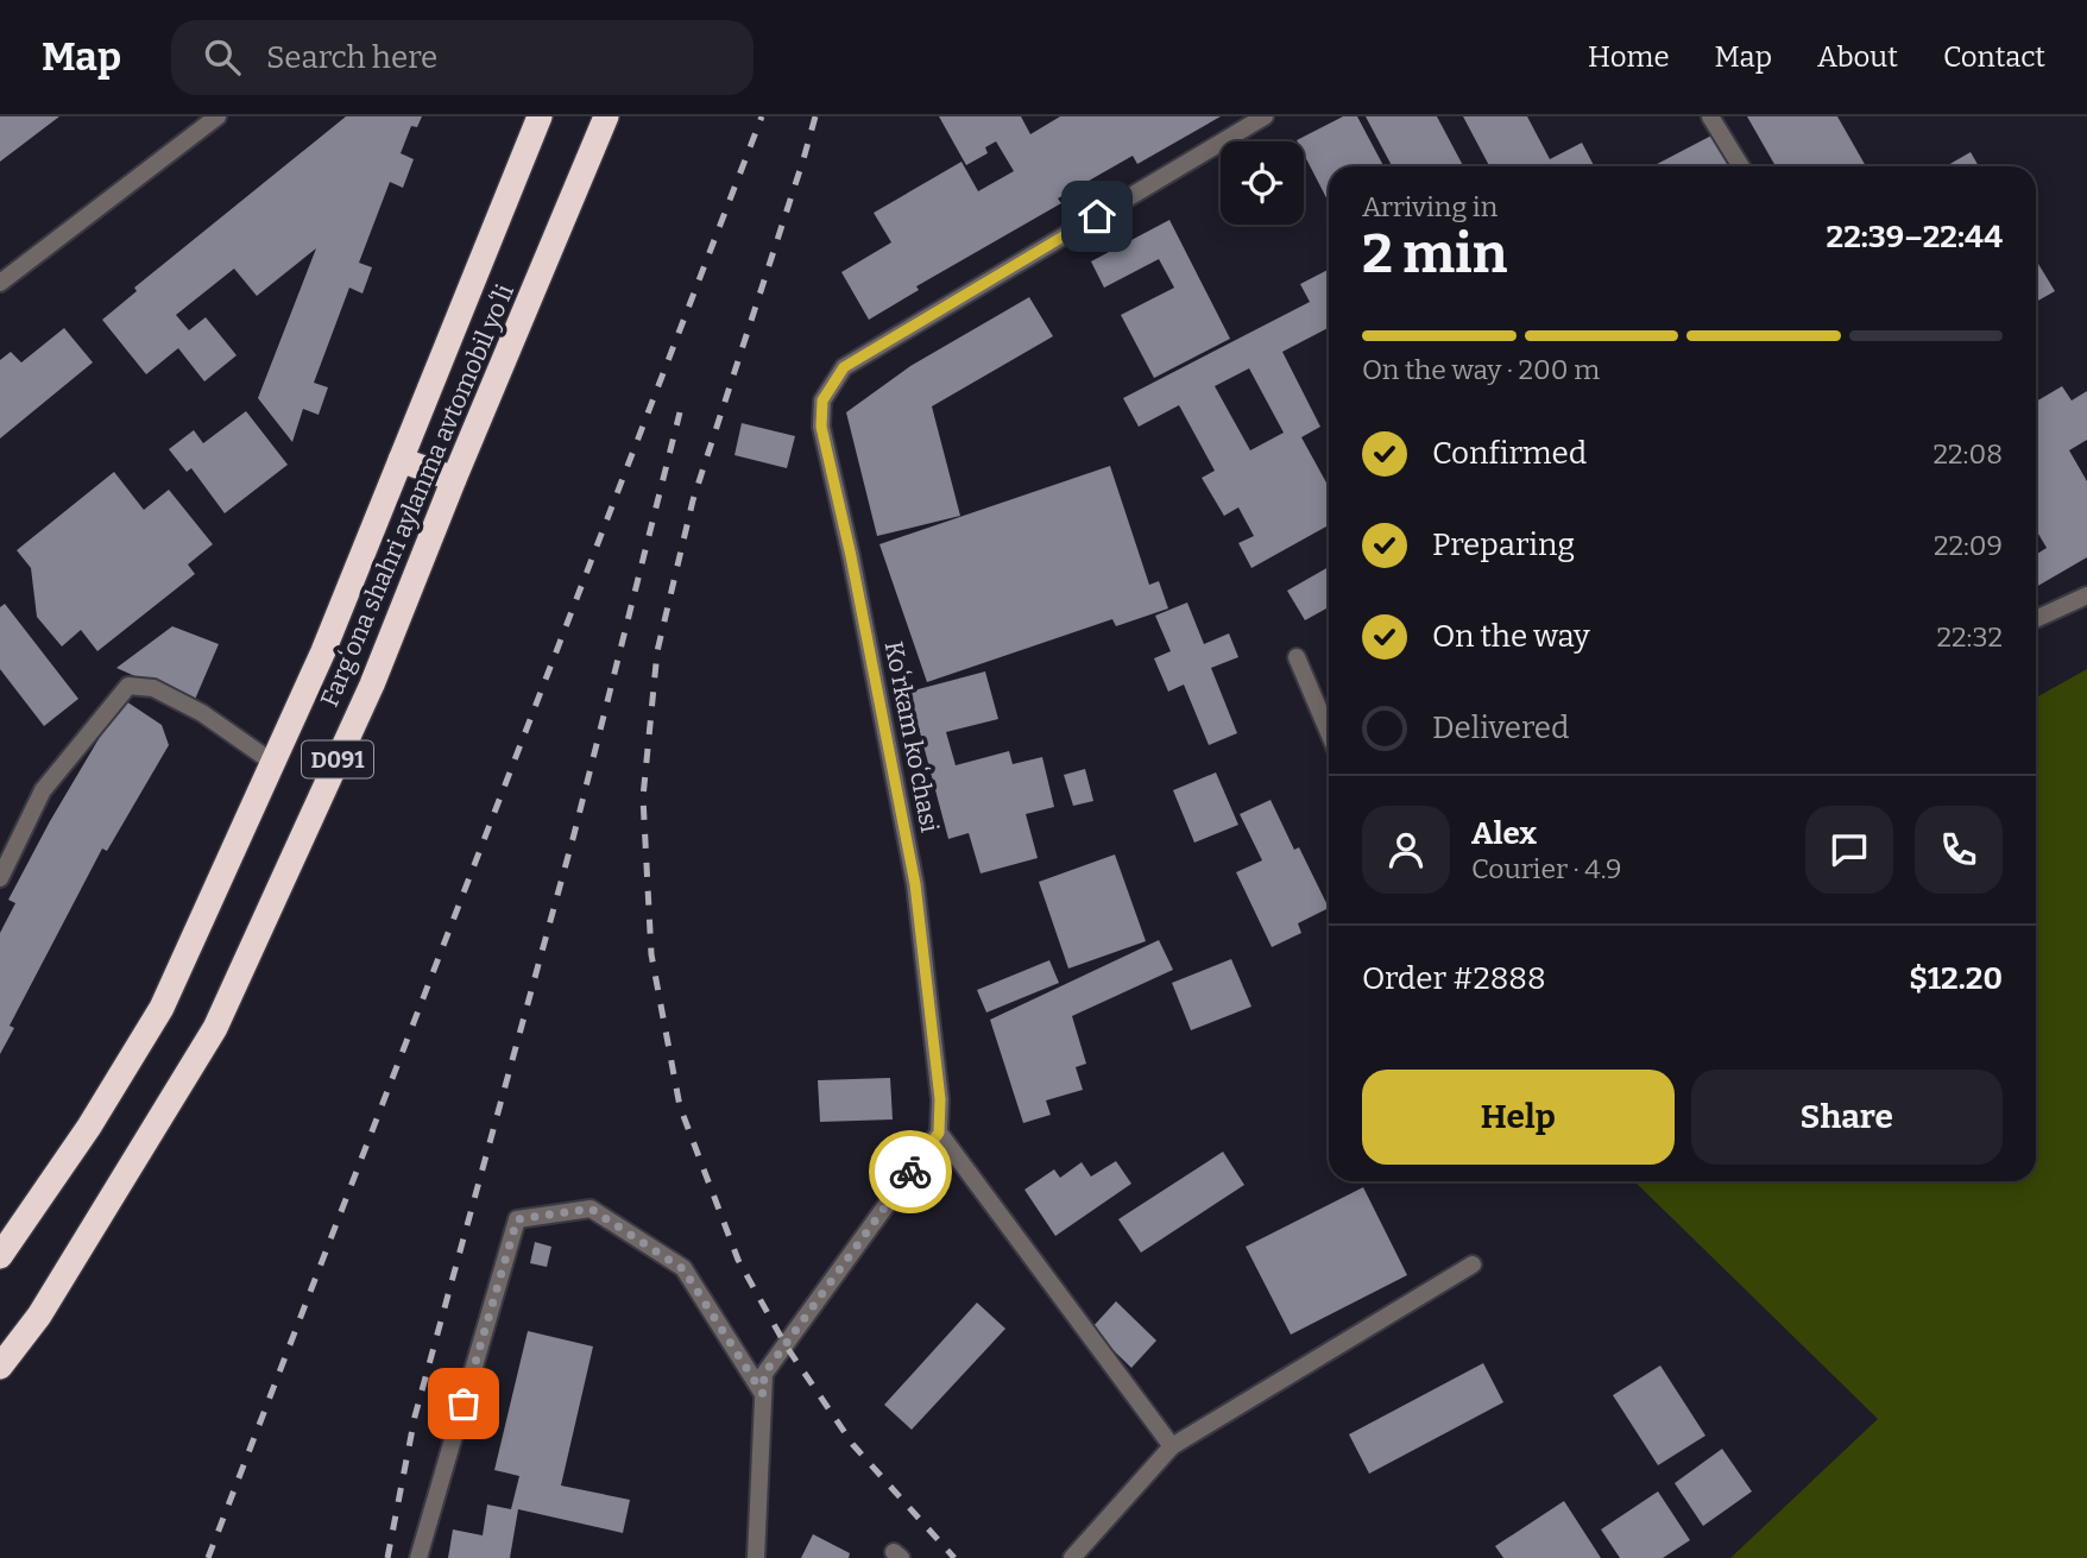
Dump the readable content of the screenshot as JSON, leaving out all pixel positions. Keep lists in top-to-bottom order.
{
  "streets": {
    "highway": ["Fargʻona shahri aylanma avtomobil yoʻli", "D091"],
    "street": ["Koʻrkam koʻchasi"]
  },
  "page": {
    "header": "Map",
    "search": "Search here",
    "nav": [
      "Home",
      "Map",
      "About",
      "Contact"
    ],
    "heading": ["2 min", "Arriving in", "22:39–22:44"],
    "panel": [
      "Alex",
      "Courier · 4.9",
      "Order #2888",
      "$12.20"
    ],
    "bar": "On the way · 200 m",
    "list": [
      ["Confirmed", "22:08"],
      ["Preparing", "22:09"],
      ["On the way", "22:32"],
      "Delivered"
    ],
    "buttons": ["Help", "Share"]
  }
}
